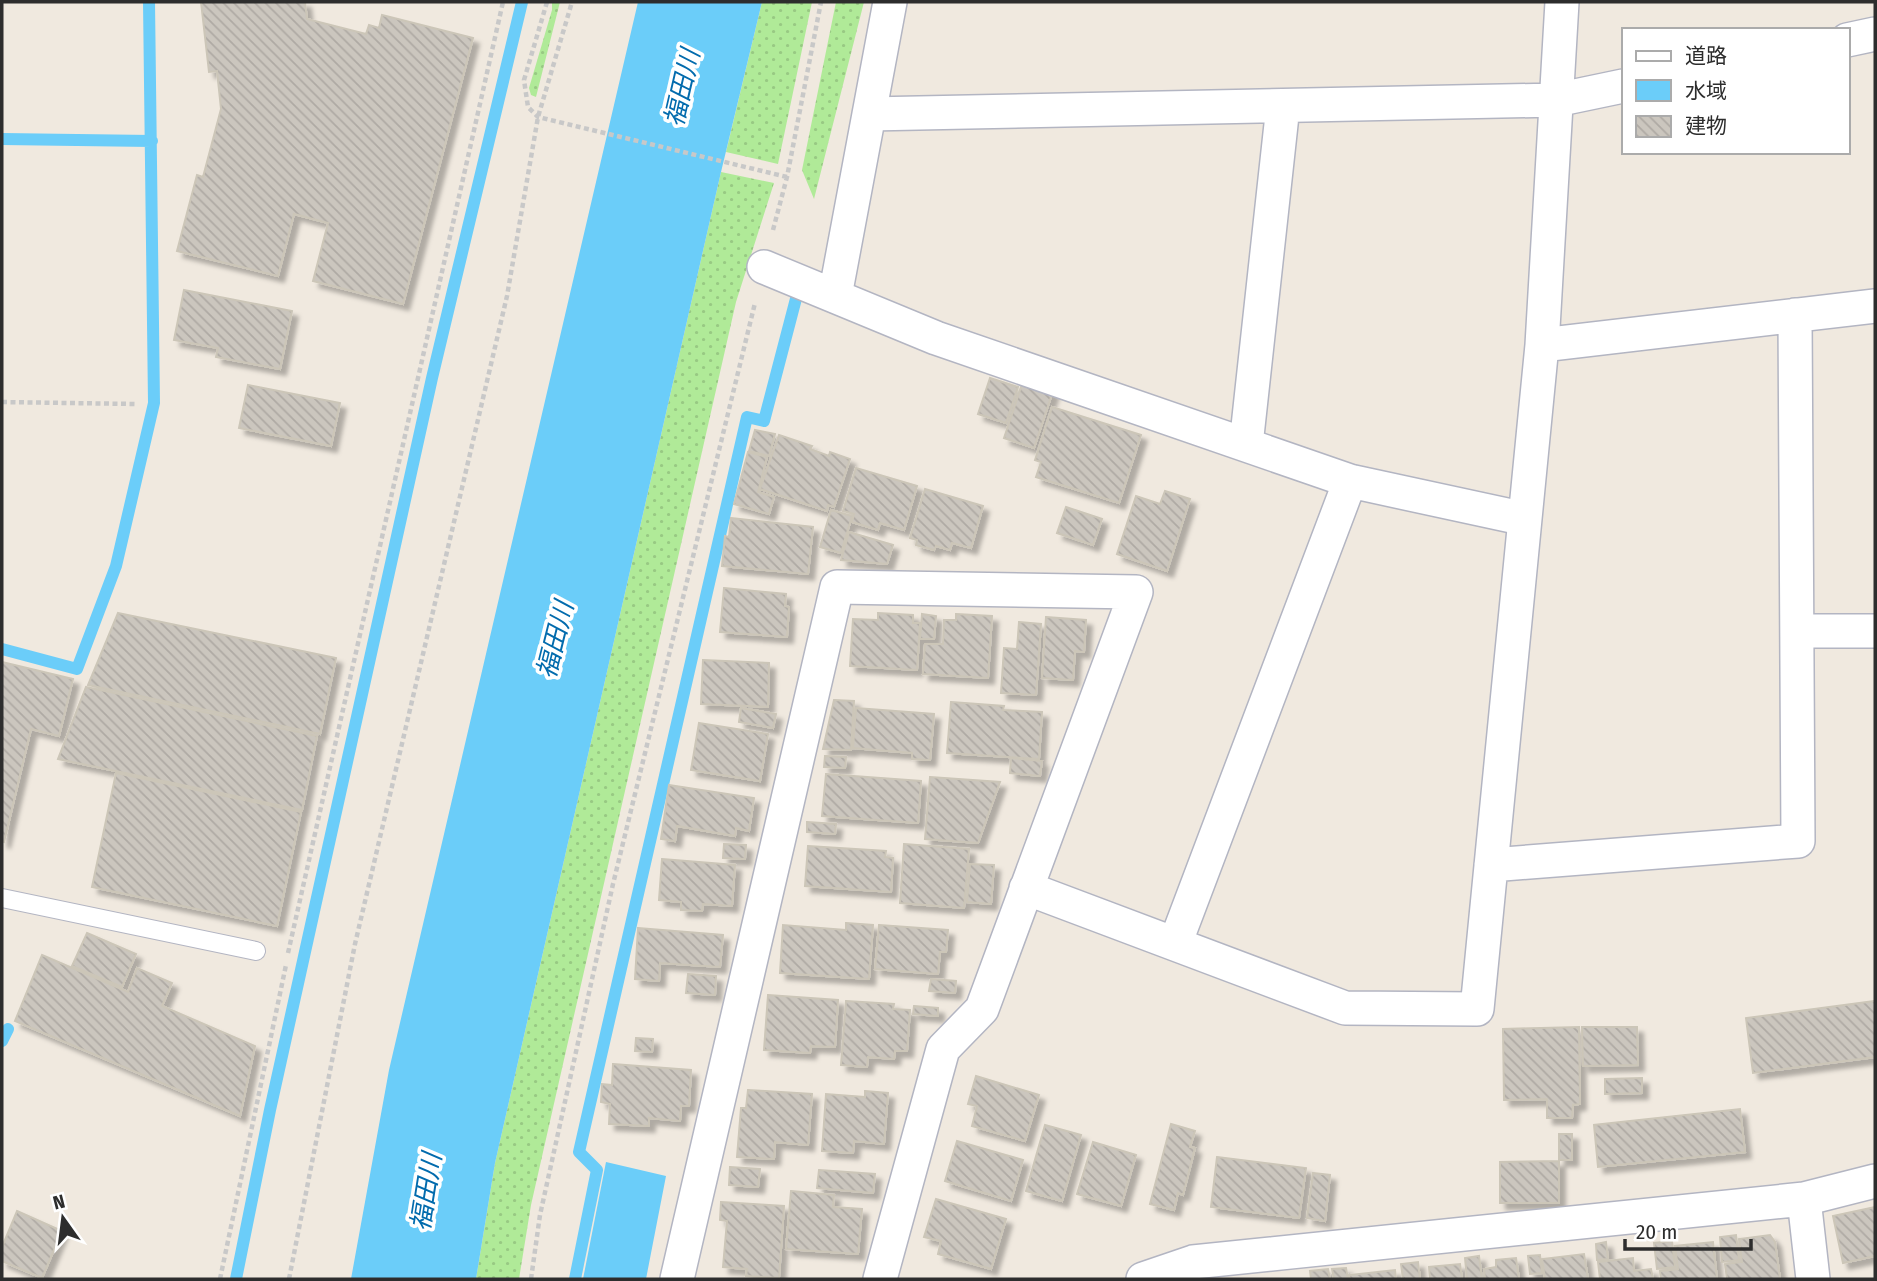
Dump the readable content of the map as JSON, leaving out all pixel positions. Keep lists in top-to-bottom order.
{
  "water": ["福田川"],
  "legend": ["道路", "水域", "建物"],
  "scale_bar": "20 m",
  "north": "top"
}
